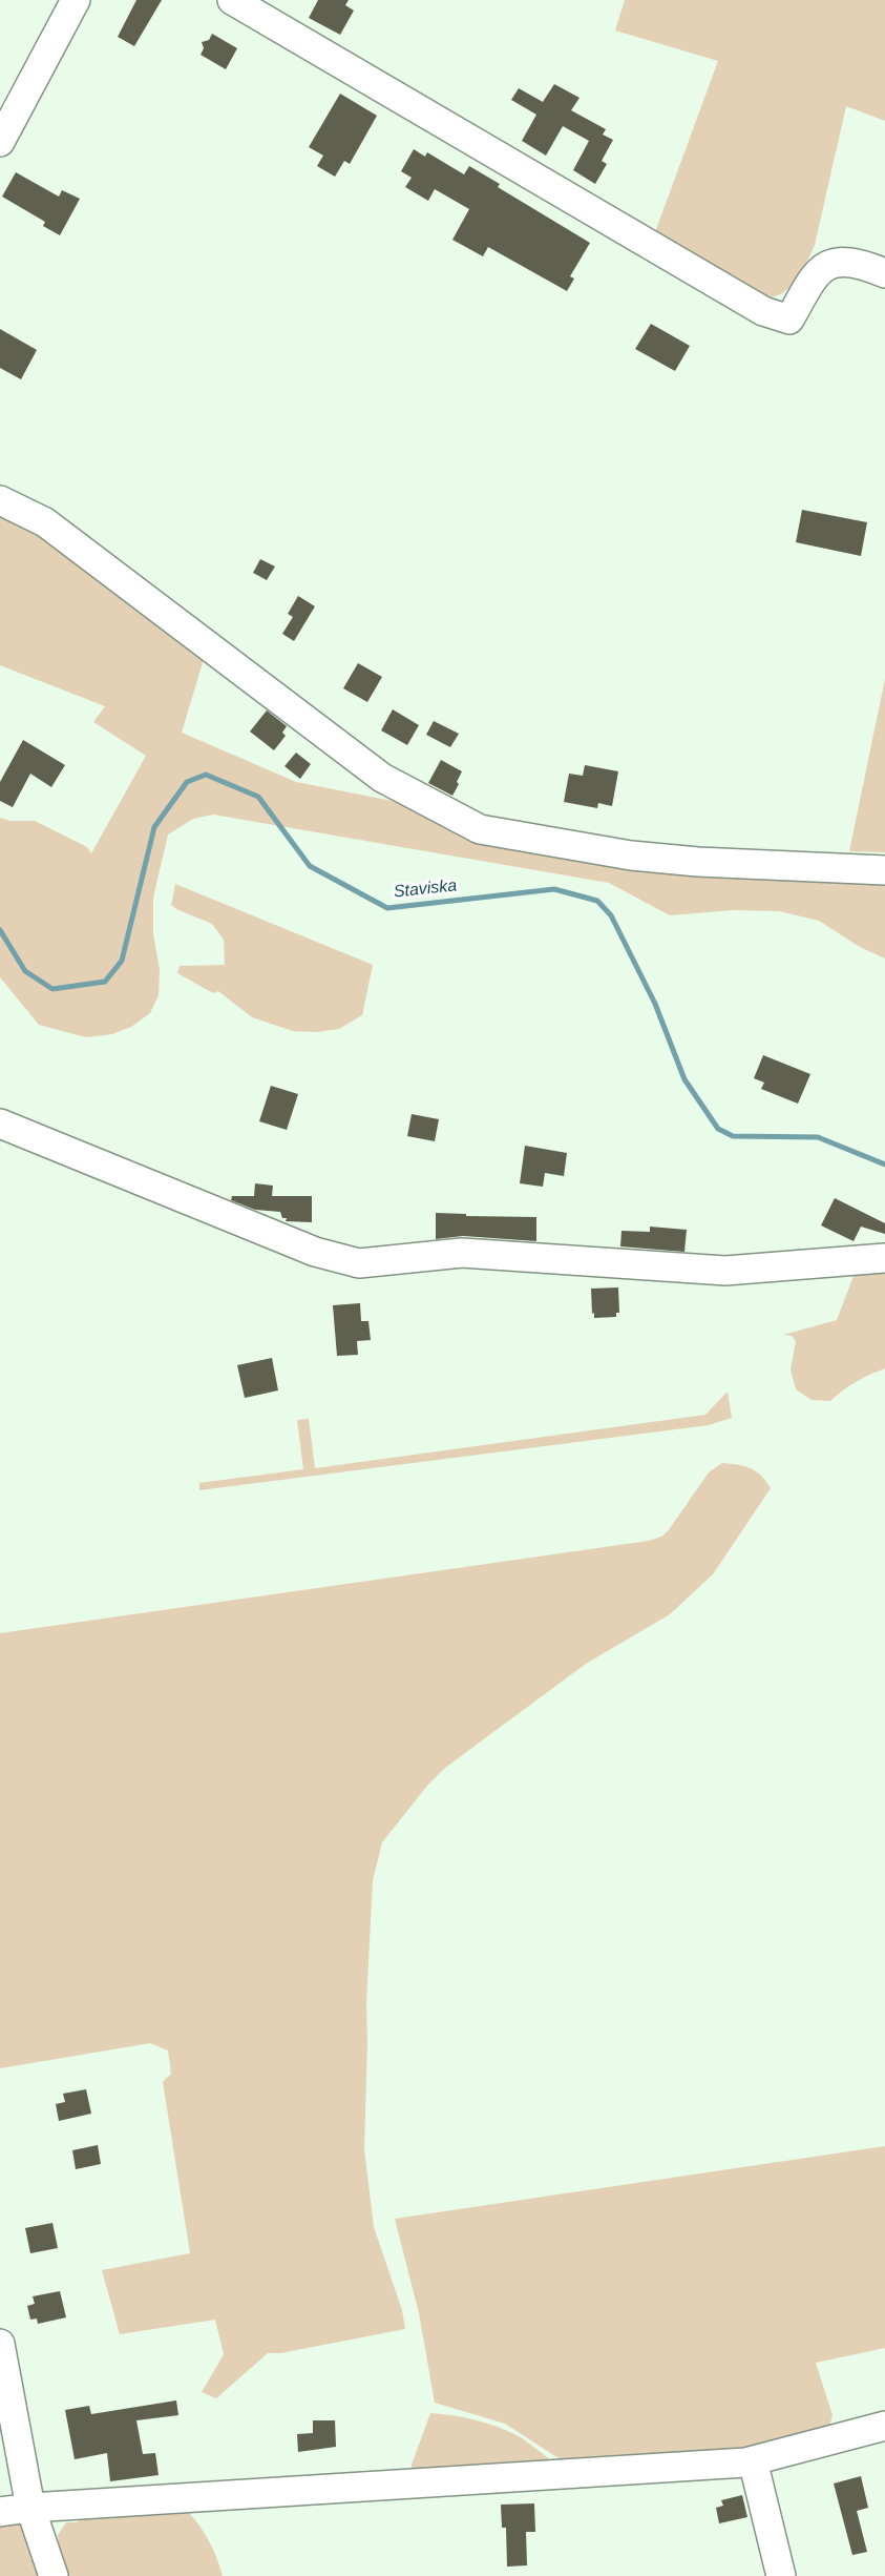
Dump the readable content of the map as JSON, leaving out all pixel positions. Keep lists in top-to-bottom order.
{
  "water": ["Staviska"]
}
